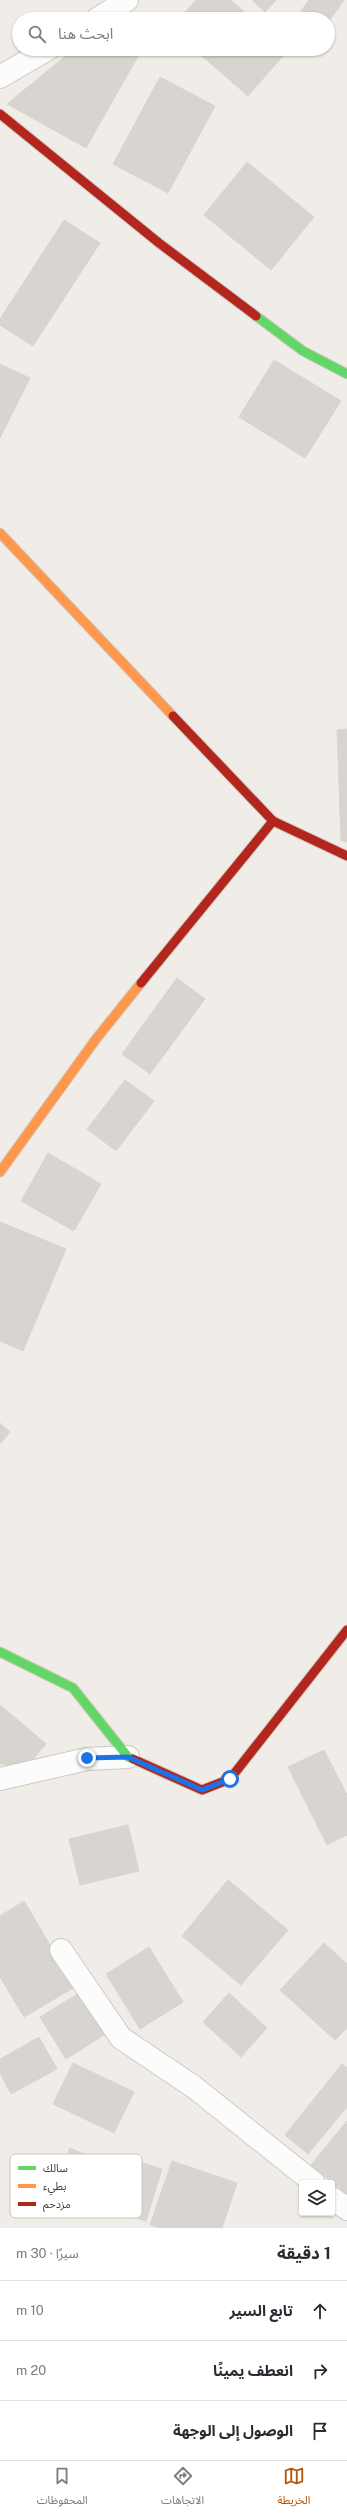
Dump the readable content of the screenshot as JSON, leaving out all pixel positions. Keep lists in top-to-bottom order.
{
  "legend": ["سالك", "بطيء", "مزدحم"],
  "page": {
    "search": "ابحث هنا",
    "heading": ["1 دقيقة", "سيرًا · 30 m"],
    "list": [
      ["تابع السير", "10 m"],
      ["انعطف يمينًا", "20 m"],
      "الوصول إلى الوجهة"
    ],
    "nav": ["الخريطة", "الاتجاهات", "المحفوظات"]
  }
}
